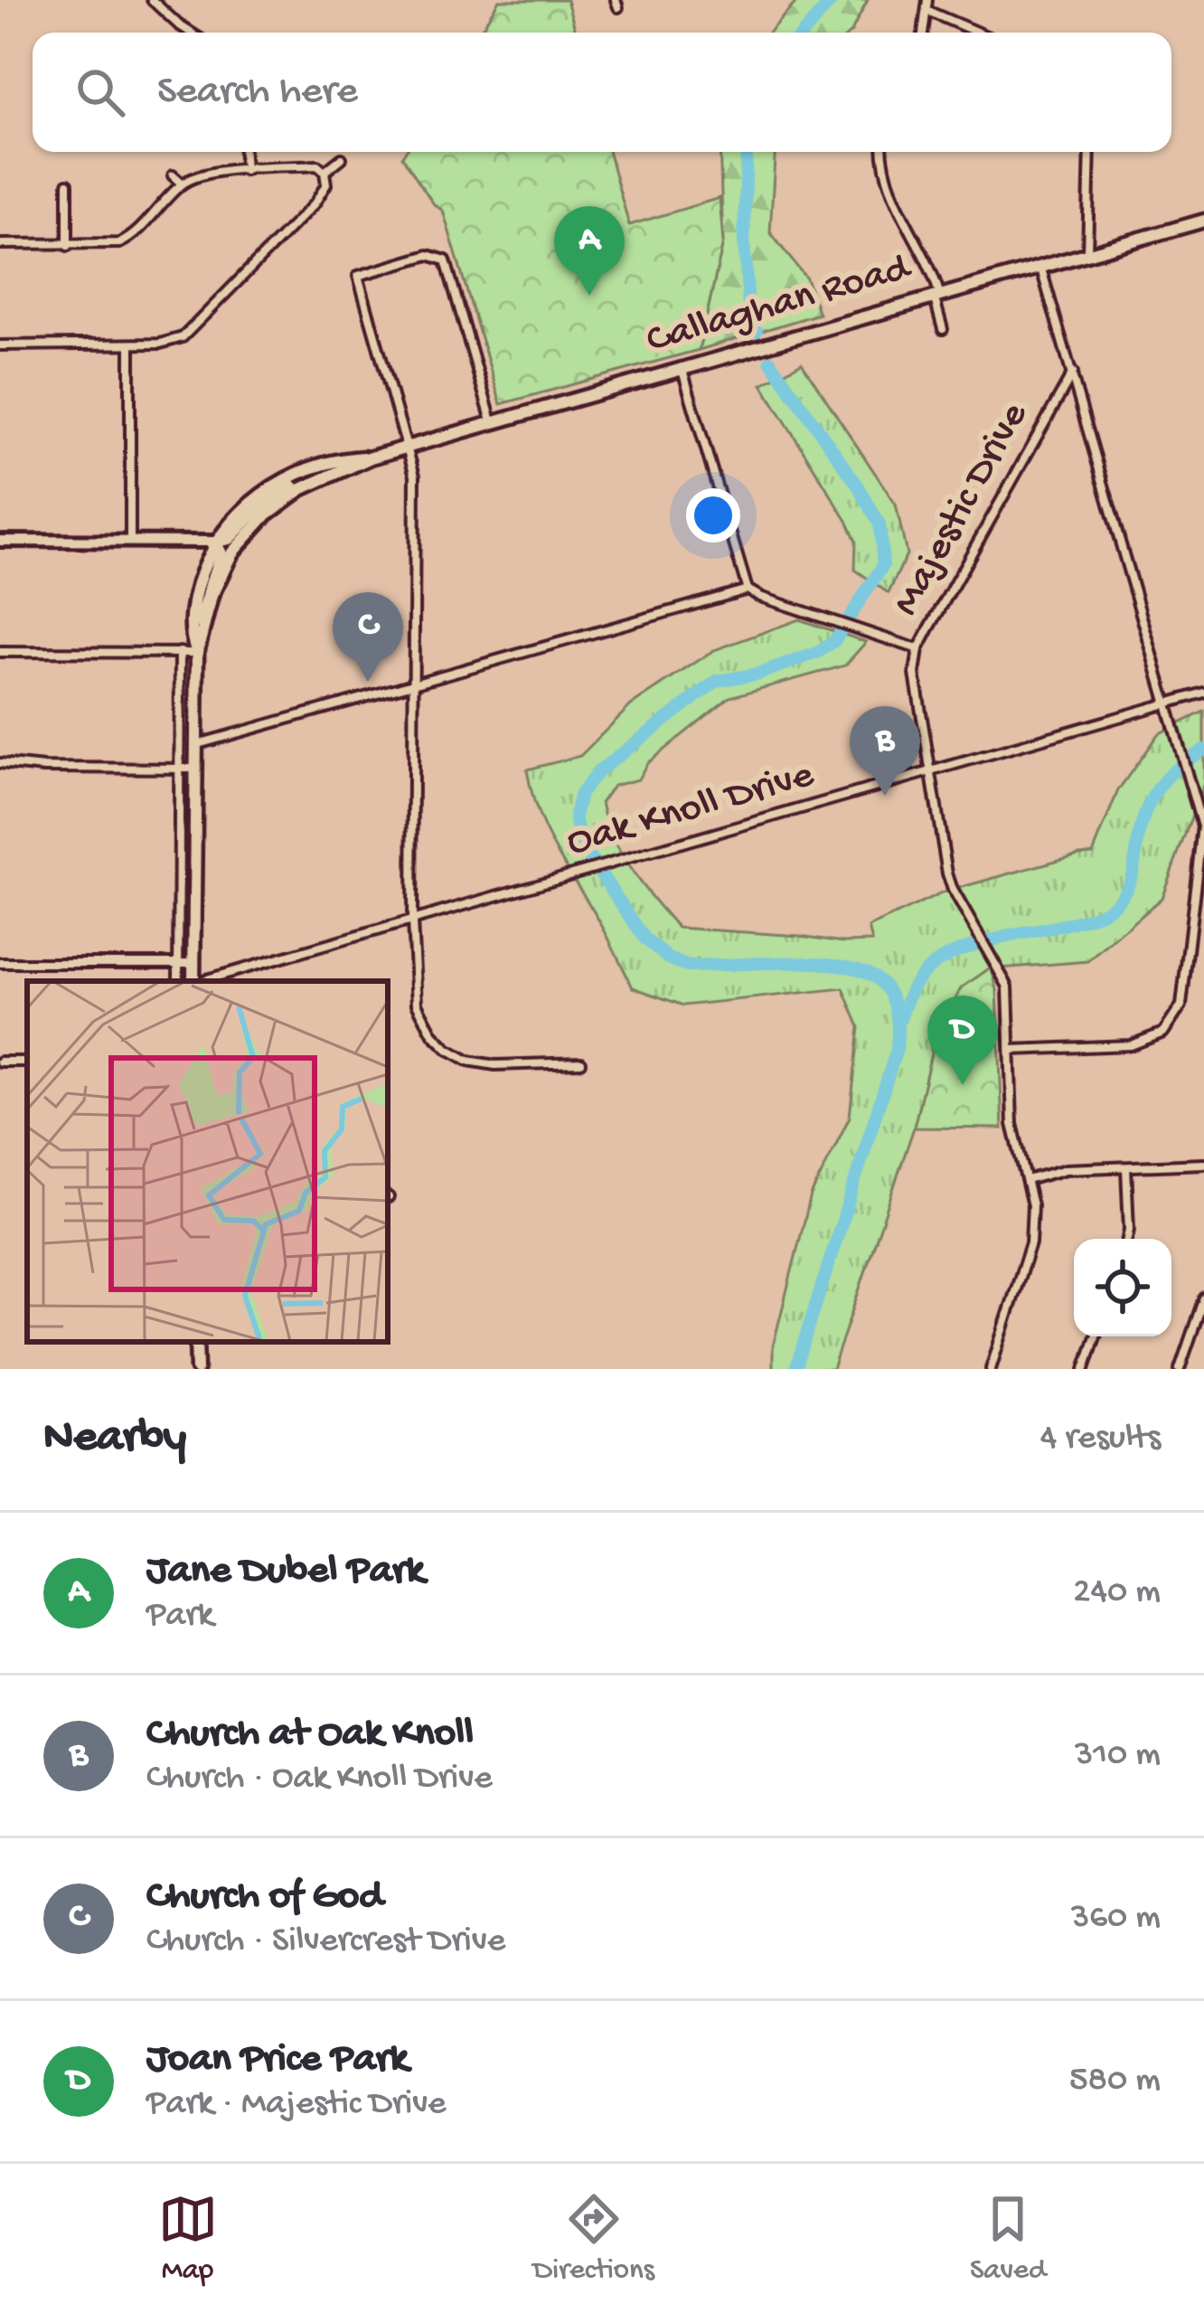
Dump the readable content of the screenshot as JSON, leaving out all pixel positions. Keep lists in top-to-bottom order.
{
  "streets": {
    "main road": ["Callaghan Road"],
    "street": ["Majestic Drive", "Oak Knoll Drive"]
  },
  "crossings": [
    ["Majestic Drive", "Oak Knoll Drive"]
  ],
  "page": {
    "search": "Search here",
    "pins": [
      "A",
      "C",
      "B",
      "D"
    ],
    "heading": ["Nearby", "4 results"],
    "list": [
      {
        "mark": "A",
        "name": "Jane Dubel Park",
        "note": "Park",
        "value": "240 m"
      },
      {
        "mark": "B",
        "name": "Church at Oak Knoll",
        "note": "Church · Oak Knoll Drive",
        "value": "310 m"
      },
      {
        "mark": "C",
        "name": "Church of God",
        "note": "Church · Silvercrest Drive",
        "value": "360 m"
      },
      {
        "mark": "D",
        "name": "Joan Price Park",
        "note": "Park · Majestic Drive",
        "value": "580 m"
      }
    ],
    "nav": ["Map", "Directions", "Saved"]
  }
}
